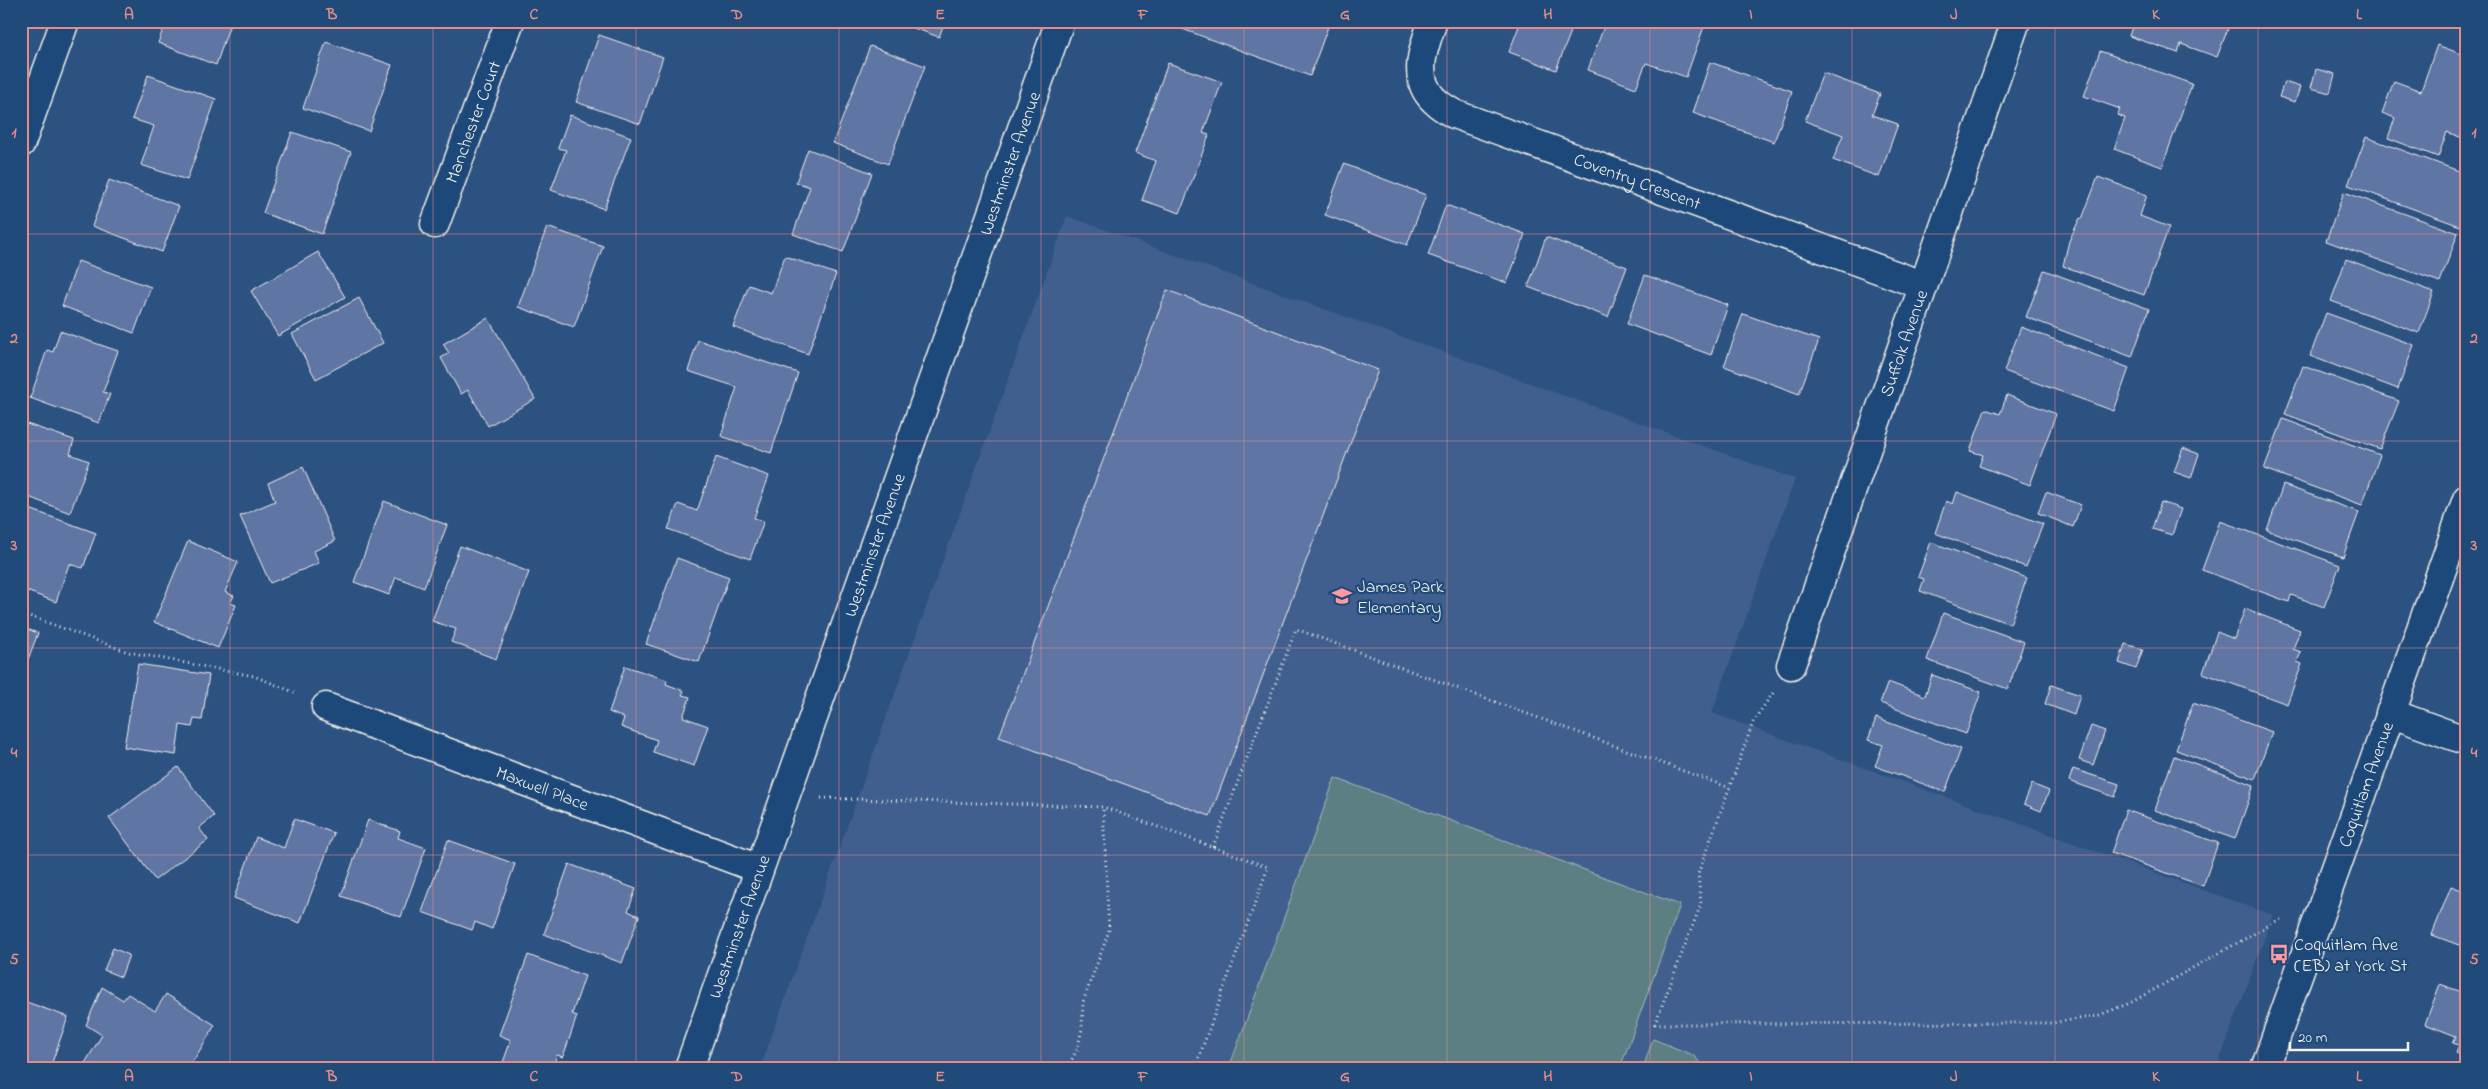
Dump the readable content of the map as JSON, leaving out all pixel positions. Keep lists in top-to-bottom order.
{
  "streets": {
    "street": [
      "Manchester Court",
      "Westminster Avenue",
      "Coventry Crescent",
      "Suffolk Avenue",
      "Coquitlam Avenue",
      "Maxwell Place"
    ]
  },
  "crossings": [
    ["Westminster Avenue", "Maxwell Place"],
    ["Coventry Crescent", "Suffolk Avenue"]
  ],
  "places": {
    "school or university": ["James Park Elementary"],
    "bus stop": ["Coquitlam Ave (EB) at York St"]
  },
  "scale_bar": "20 m",
  "grid": {
    "columns": [
      "A",
      "B",
      "C",
      "D",
      "E",
      "F",
      "G",
      "H",
      "I",
      "J",
      "K",
      "L"
    ],
    "rows": [
      "1",
      "2",
      "3",
      "4",
      "5"
    ]
  }
}
